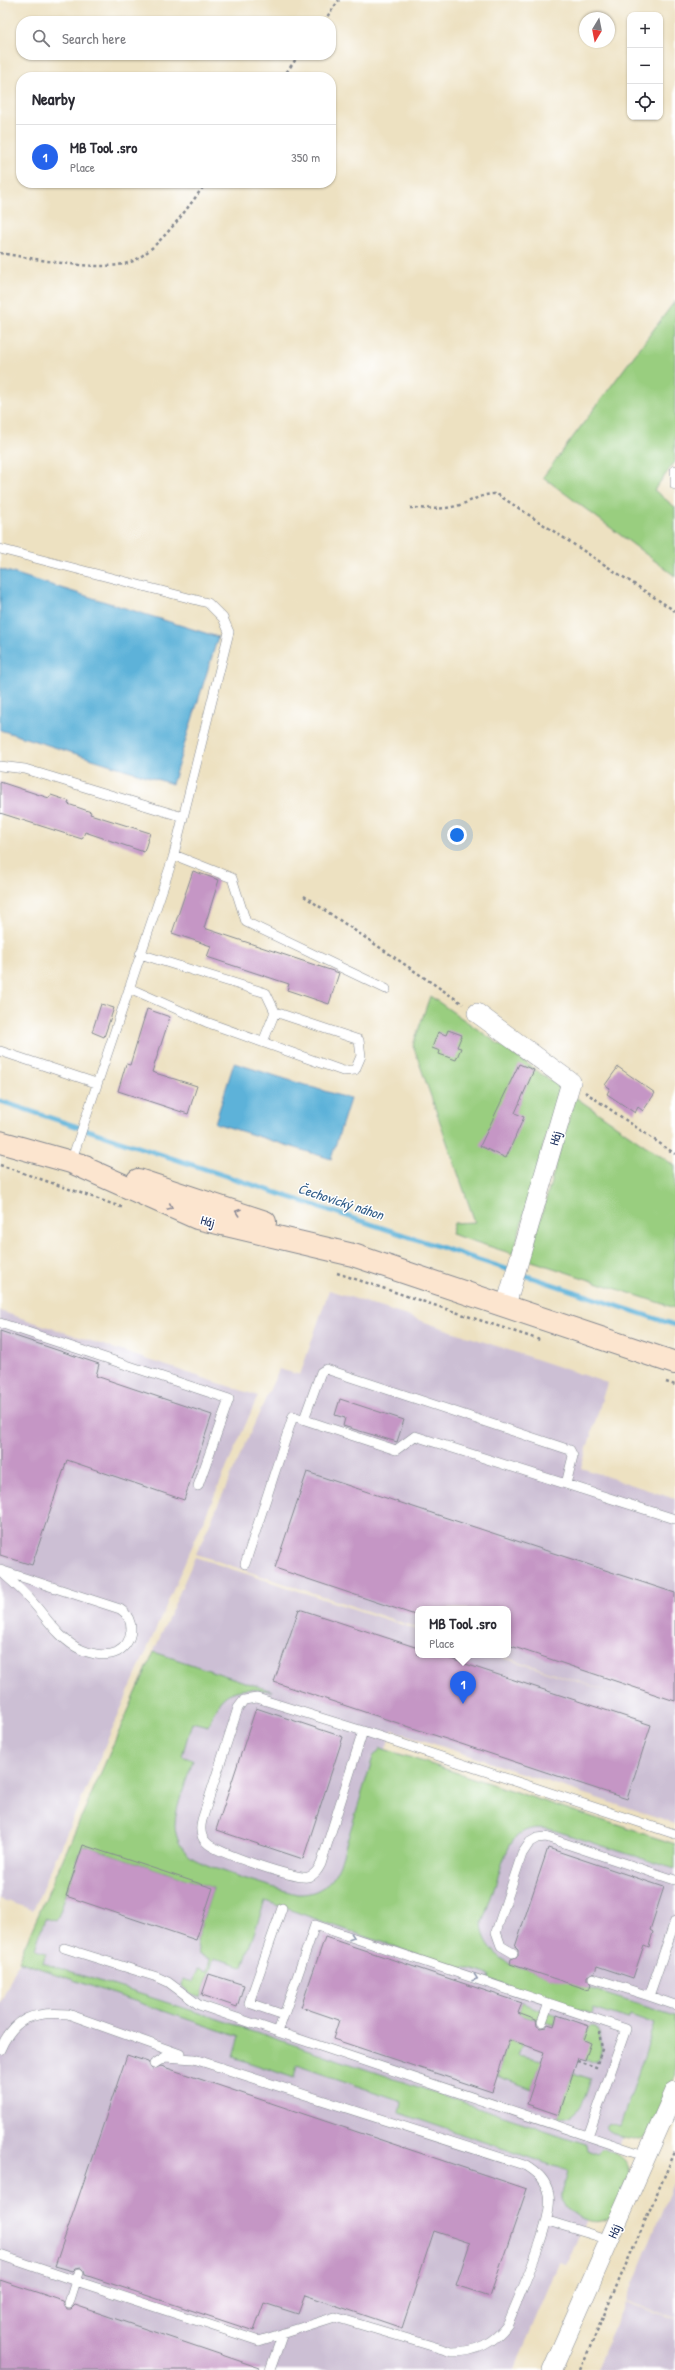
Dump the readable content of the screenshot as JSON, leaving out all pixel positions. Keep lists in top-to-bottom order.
{
  "streets": {
    "main road": ["Háj"]
  },
  "water": ["Čechovický náhon"],
  "north": "bottom",
  "page": {
    "map_buttons": ["+", "−"],
    "search": "Search here",
    "heading": "Nearby",
    "list": [
      {
        "mark": "1",
        "name": "MB Tool .sro",
        "note": "Place",
        "value": "350 m"
      }
    ],
    "popup": ["MB Tool .sro", "Place"],
    "pins": "1"
  }
}
